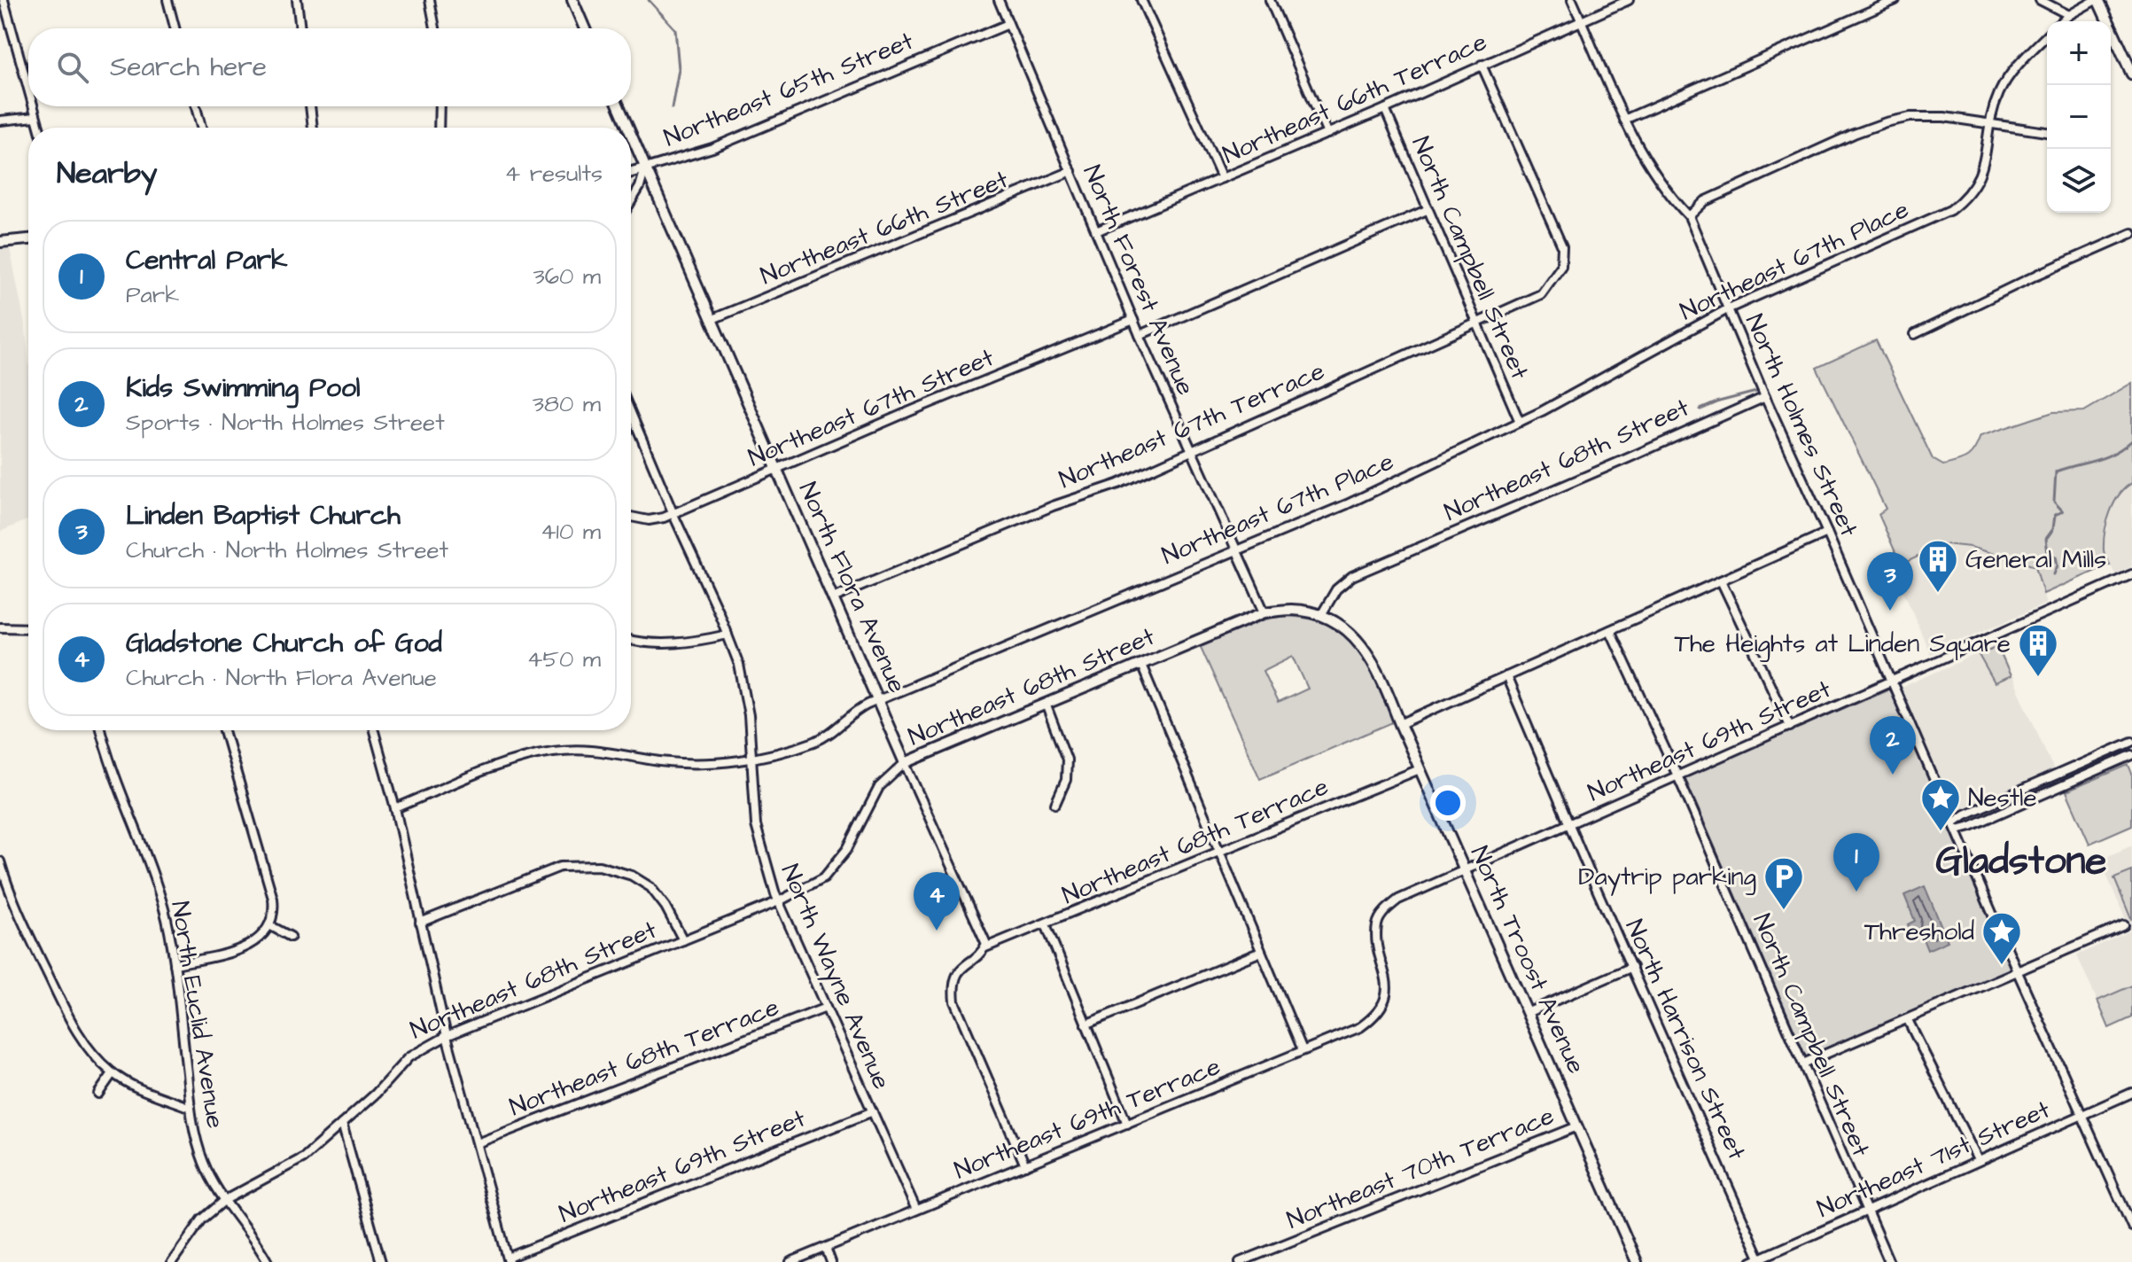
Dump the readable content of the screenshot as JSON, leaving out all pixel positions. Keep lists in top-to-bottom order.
{
  "streets": {
    "street": [
      "Northeast 65th Street",
      "Northeast 66th Terrace",
      "Northeast 66th Street",
      "North Campbell Street",
      "Northeast 67th Place",
      "North Forest Avenue",
      "Northeast 67th Street",
      "Northeast 67th Terrace",
      "North Holmes Street",
      "Northeast 68th Street",
      "North Flora Avenue",
      "Northeast 69th Street",
      "Northeast 68th Terrace",
      "North Troost Avenue",
      "North Wayne Avenue",
      "North Euclid Avenue",
      "North Harrison Street",
      "Northeast 69th Terrace",
      "Northeast 71st Street",
      "Northeast 70th Terrace"
    ]
  },
  "crossings": [
    ["Northeast 65th Street", "North Forest Avenue"],
    ["Northeast 65th Street", "North Flora Avenue"],
    ["Northeast 66th Terrace", "North Campbell Street"],
    ["Northeast 66th Terrace", "North Forest Avenue"],
    ["Northeast 66th Terrace", "Northeast 67th Terrace"],
    ["Northeast 66th Terrace", "North Holmes Street"],
    ["Northeast 66th Street", "North Forest Avenue"],
    ["Northeast 66th Street", "North Flora Avenue"],
    ["North Campbell Street", "Northeast 67th Place"],
    ["North Campbell Street", "Northeast 67th Terrace"],
    ["North Campbell Street", "Northeast 69th Street"],
    ["North Campbell Street", "Northeast 71st Street"],
    ["Northeast 67th Place", "North Forest Avenue"],
    ["Northeast 67th Place", "North Holmes Street"],
    ["Northeast 67th Place", "North Flora Avenue"],
    ["Northeast 67th Place", "North Wayne Avenue"],
    ["North Forest Avenue", "Northeast 67th Street"],
    ["North Forest Avenue", "Northeast 67th Terrace"],
    ["North Forest Avenue", "Northeast 68th Street"],
    ["Northeast 67th Street", "North Flora Avenue"],
    ["Northeast 67th Street", "North Wayne Avenue"],
    ["Northeast 67th Terrace", "North Flora Avenue"],
    ["North Holmes Street", "Northeast 68th Street"],
    ["North Holmes Street", "Northeast 69th Street"],
    ["North Holmes Street", "Northeast 71st Street"],
    ["Northeast 68th Street", "North Flora Avenue"],
    ["Northeast 68th Street", "North Troost Avenue"],
    ["Northeast 68th Street", "North Wayne Avenue"],
    ["Northeast 68th Street", "North Euclid Avenue"],
    ["North Flora Avenue", "Northeast 68th Terrace"],
    ["Northeast 69th Street", "North Troost Avenue"],
    ["Northeast 69th Street", "North Wayne Avenue"],
    ["Northeast 69th Street", "North Harrison Street"],
    ["Northeast 69th Street", "Northeast 69th Terrace"],
    ["Northeast 68th Terrace", "North Troost Avenue"],
    ["Northeast 68th Terrace", "North Wayne Avenue"],
    ["North Troost Avenue", "Northeast 70th Terrace"],
    ["North Wayne Avenue", "Northeast 69th Terrace"],
    ["North Harrison Street", "Northeast 71st Street"]
  ],
  "districts": ["Gladstone"],
  "places": {
    "building": ["General Mills", "The Heights at Linden Square"],
    "place": ["Nestle", "Threshold"],
    "parking": ["Daytrip parking"]
  },
  "page": {
    "map_buttons": ["+", "−"],
    "search": "Search here",
    "heading": ["Nearby", "4 results"],
    "list": [
      {
        "mark": "1",
        "name": "Central Park",
        "note": "Park",
        "value": "360 m"
      },
      {
        "mark": "2",
        "name": "Kids Swimming Pool",
        "note": "Sports · North Holmes Street",
        "value": "380 m"
      },
      {
        "mark": "3",
        "name": "Linden Baptist Church",
        "note": "Church · North Holmes Street",
        "value": "410 m"
      },
      {
        "mark": "4",
        "name": "Gladstone Church of God",
        "note": "Church · North Flora Avenue",
        "value": "450 m"
      }
    ],
    "pins": [
      "3",
      "2",
      "1",
      "4"
    ]
  }
}
